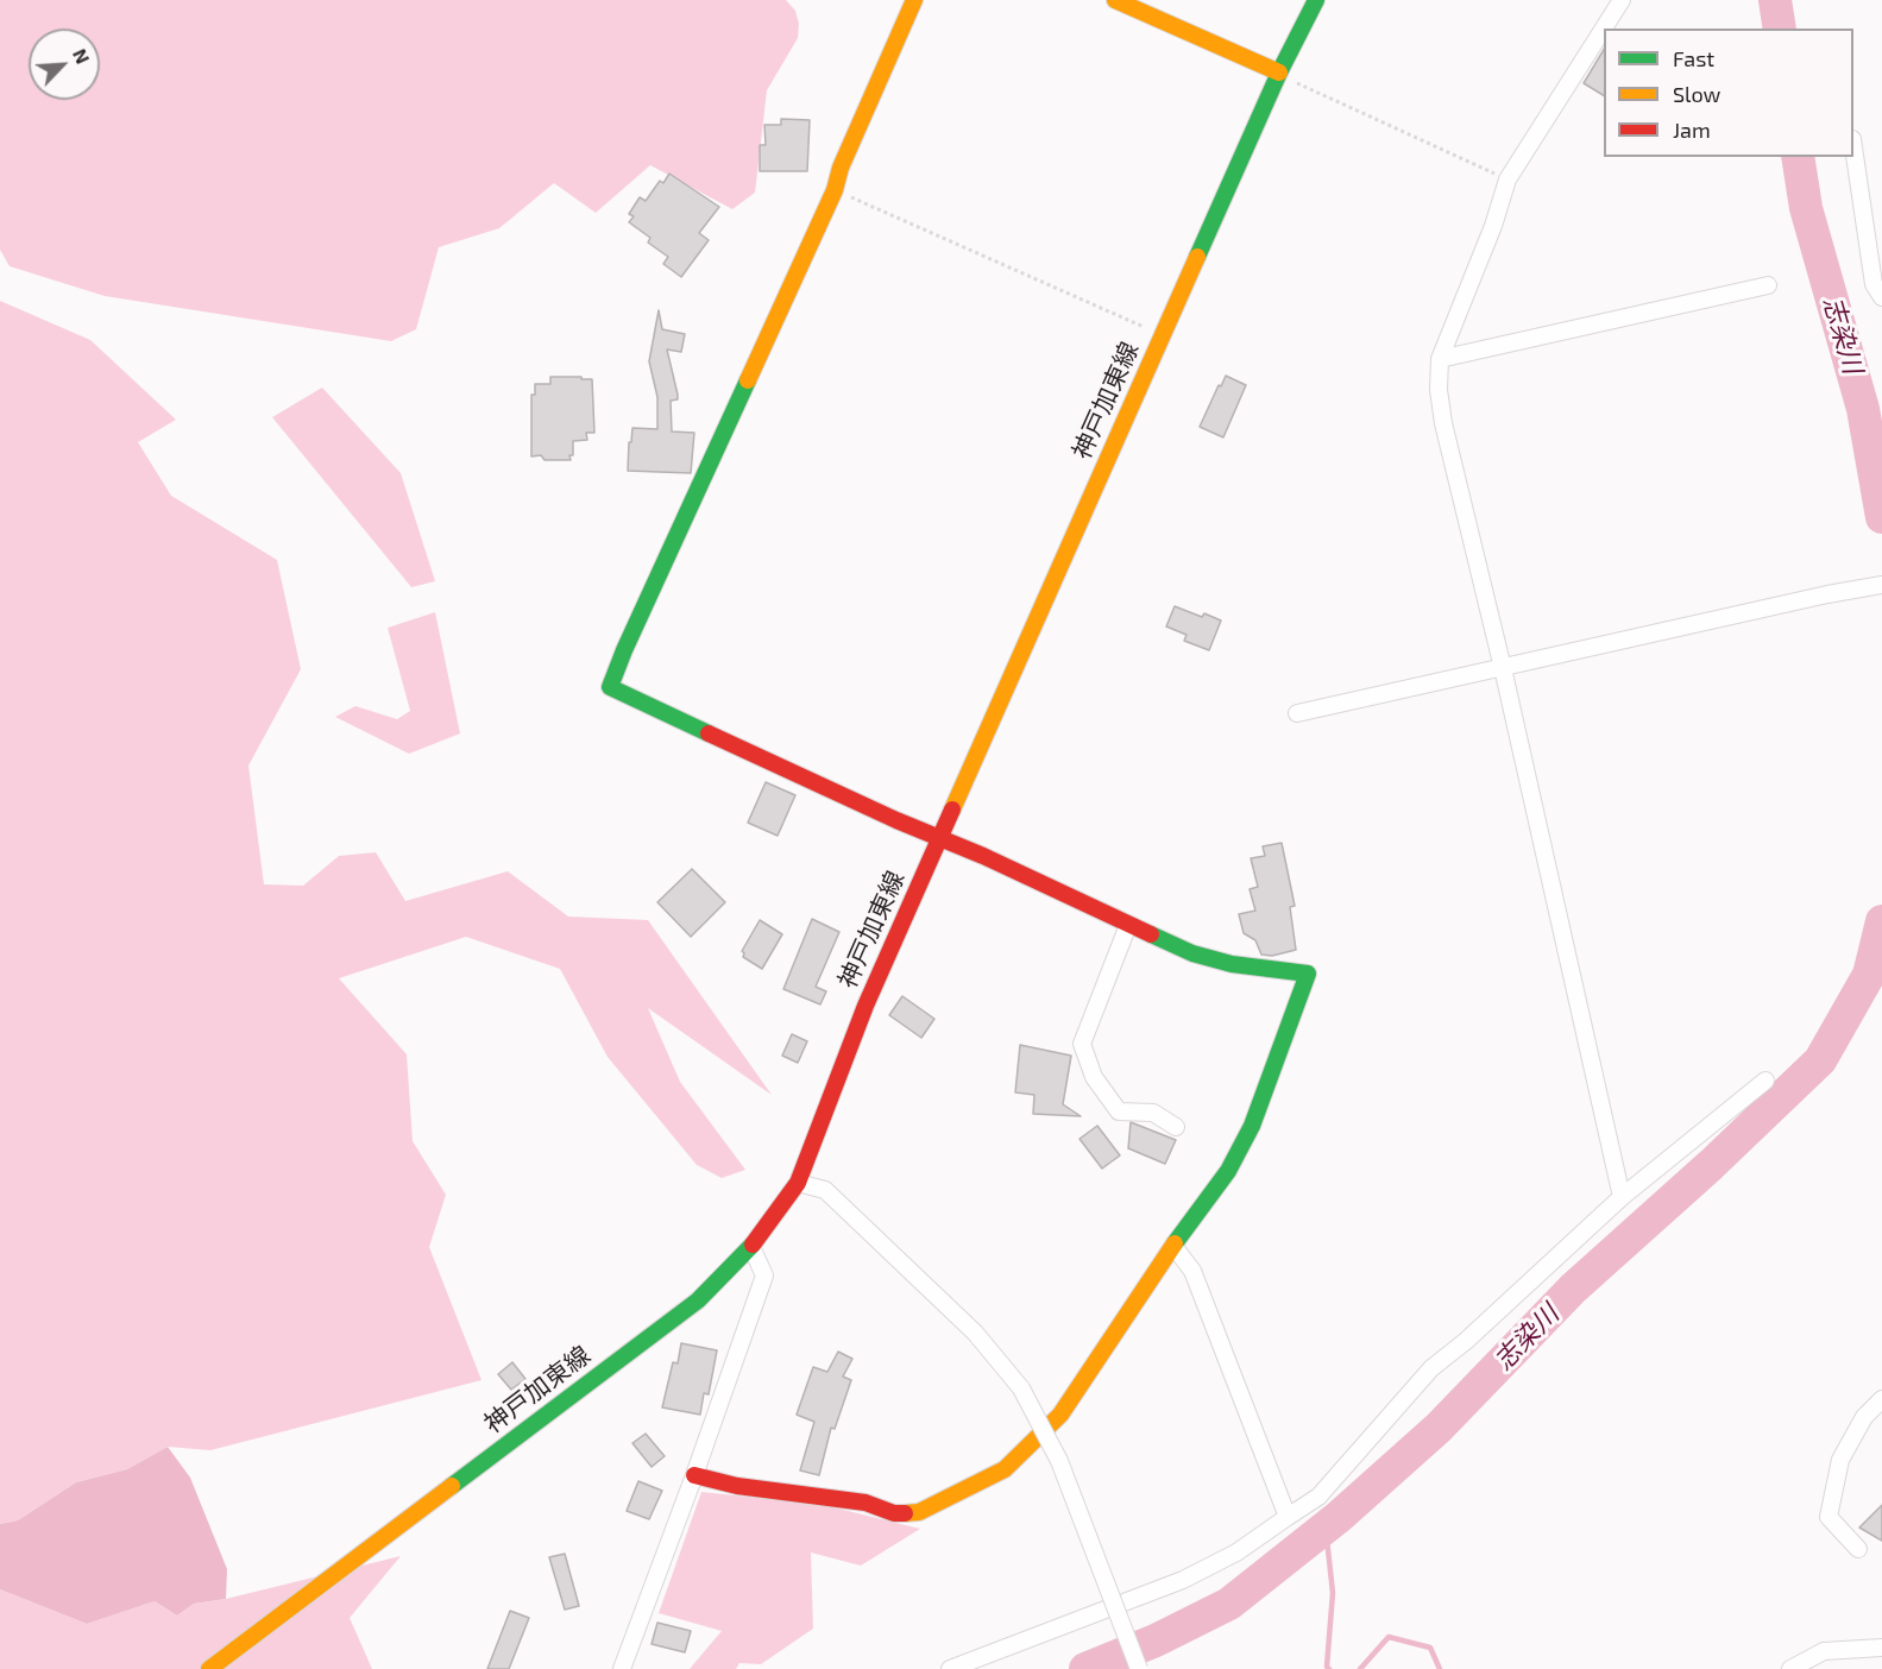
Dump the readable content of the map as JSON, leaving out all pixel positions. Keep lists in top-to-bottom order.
{
  "streets": {
    "street": ["神戸加東線"]
  },
  "water": ["志染川"],
  "legend": ["Fast", "Slow", "Jam"],
  "north": "top right"
}
